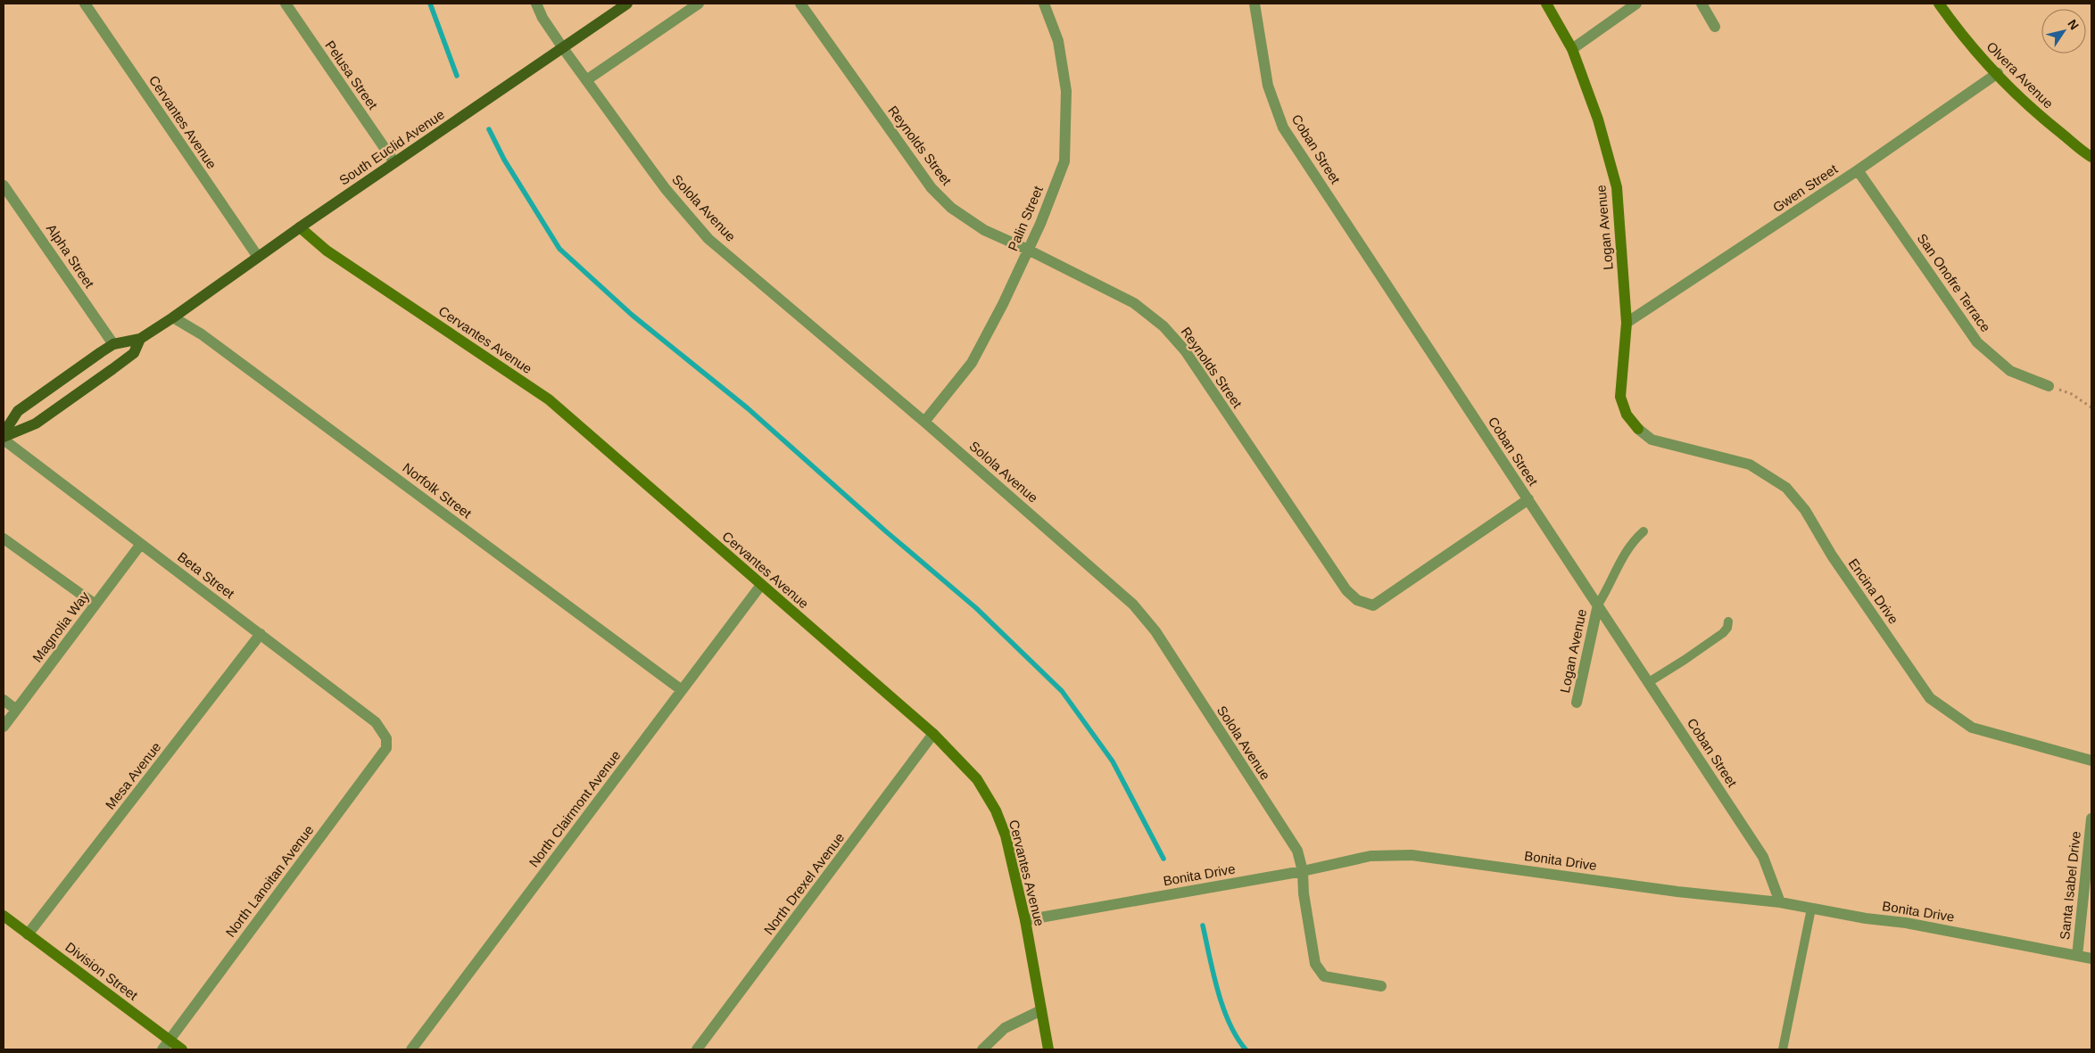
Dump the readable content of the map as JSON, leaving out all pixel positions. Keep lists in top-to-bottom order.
{
  "streets": {
    "main road": ["South Euclid Avenue"],
    "street": [
      "Pelusa Street",
      "Olvera Avenue",
      "Cervantes Avenue",
      "Reynolds Street",
      "Coban Street",
      "Gwen Street",
      "Solola Avenue",
      "Palin Street",
      "Logan Avenue",
      "Alpha Street",
      "San Onofre Terrace",
      "Norfolk Street",
      "Beta Street",
      "Encina Drive",
      "Magnolia Way",
      "Mesa Avenue",
      "North Clairmont Avenue",
      "Bonita Drive",
      "North Lanoitan Avenue",
      "North Drexel Avenue",
      "Santa Isabel Drive",
      "Division Street"
    ]
  },
  "crossings": [
    ["Pelusa Street", "South Euclid Avenue"],
    ["Olvera Avenue", "Gwen Street"],
    ["Cervantes Avenue", "South Euclid Avenue"],
    ["Cervantes Avenue", "North Clairmont Avenue"],
    ["Cervantes Avenue", "Bonita Drive"],
    ["Cervantes Avenue", "North Drexel Avenue"],
    ["Reynolds Street", "Coban Street"],
    ["Reynolds Street", "Palin Street"],
    ["South Euclid Avenue", "Solola Avenue"],
    ["South Euclid Avenue", "Norfolk Street"],
    ["Coban Street", "Logan Avenue"],
    ["Coban Street", "Bonita Drive"],
    ["Gwen Street", "Logan Avenue"],
    ["Gwen Street", "San Onofre Terrace"],
    ["Solola Avenue", "Palin Street"],
    ["Solola Avenue", "Bonita Drive"],
    ["Logan Avenue", "Encina Drive"],
    ["Norfolk Street", "North Clairmont Avenue"],
    ["Beta Street", "Magnolia Way"],
    ["Beta Street", "Mesa Avenue"],
    ["Beta Street", "North Lanoitan Avenue"],
    ["Mesa Avenue", "Division Street"],
    ["Bonita Drive", "Santa Isabel Drive"],
    ["North Lanoitan Avenue", "Division Street"]
  ],
  "north": "top right"
}
